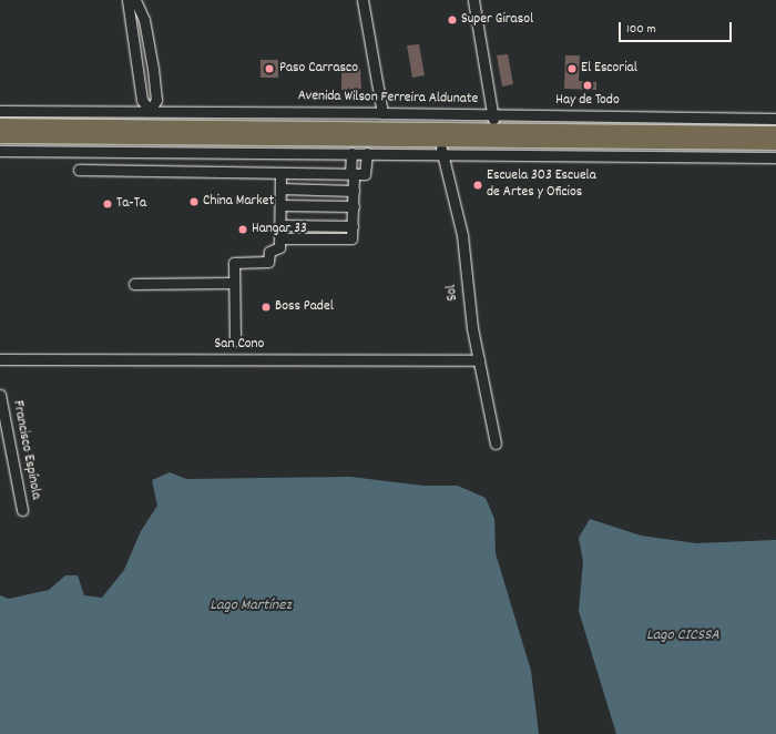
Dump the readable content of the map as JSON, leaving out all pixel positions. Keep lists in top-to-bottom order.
{
  "streets": {
    "main road": ["Avenida Wilson Ferreira Aldunate"],
    "street": ["Sol", "San Cono", "Francisco Espínola"]
  },
  "crossings": [
    ["Avenida Wilson Ferreira Aldunate", "Sol"],
    ["Sol", "San Cono"]
  ],
  "water": ["Lago Martínez", "Lago CICSSA"],
  "places": [
    "Super Girasol",
    "Paso Carrasco",
    "El Escorial",
    "Hay de Todo",
    "Escuela 303 Escuela de Artes y Oficios",
    "China Market",
    "Ta-Ta",
    "Hangar 33",
    "Boss Padel"
  ],
  "scale_bar": "100 m"
}
